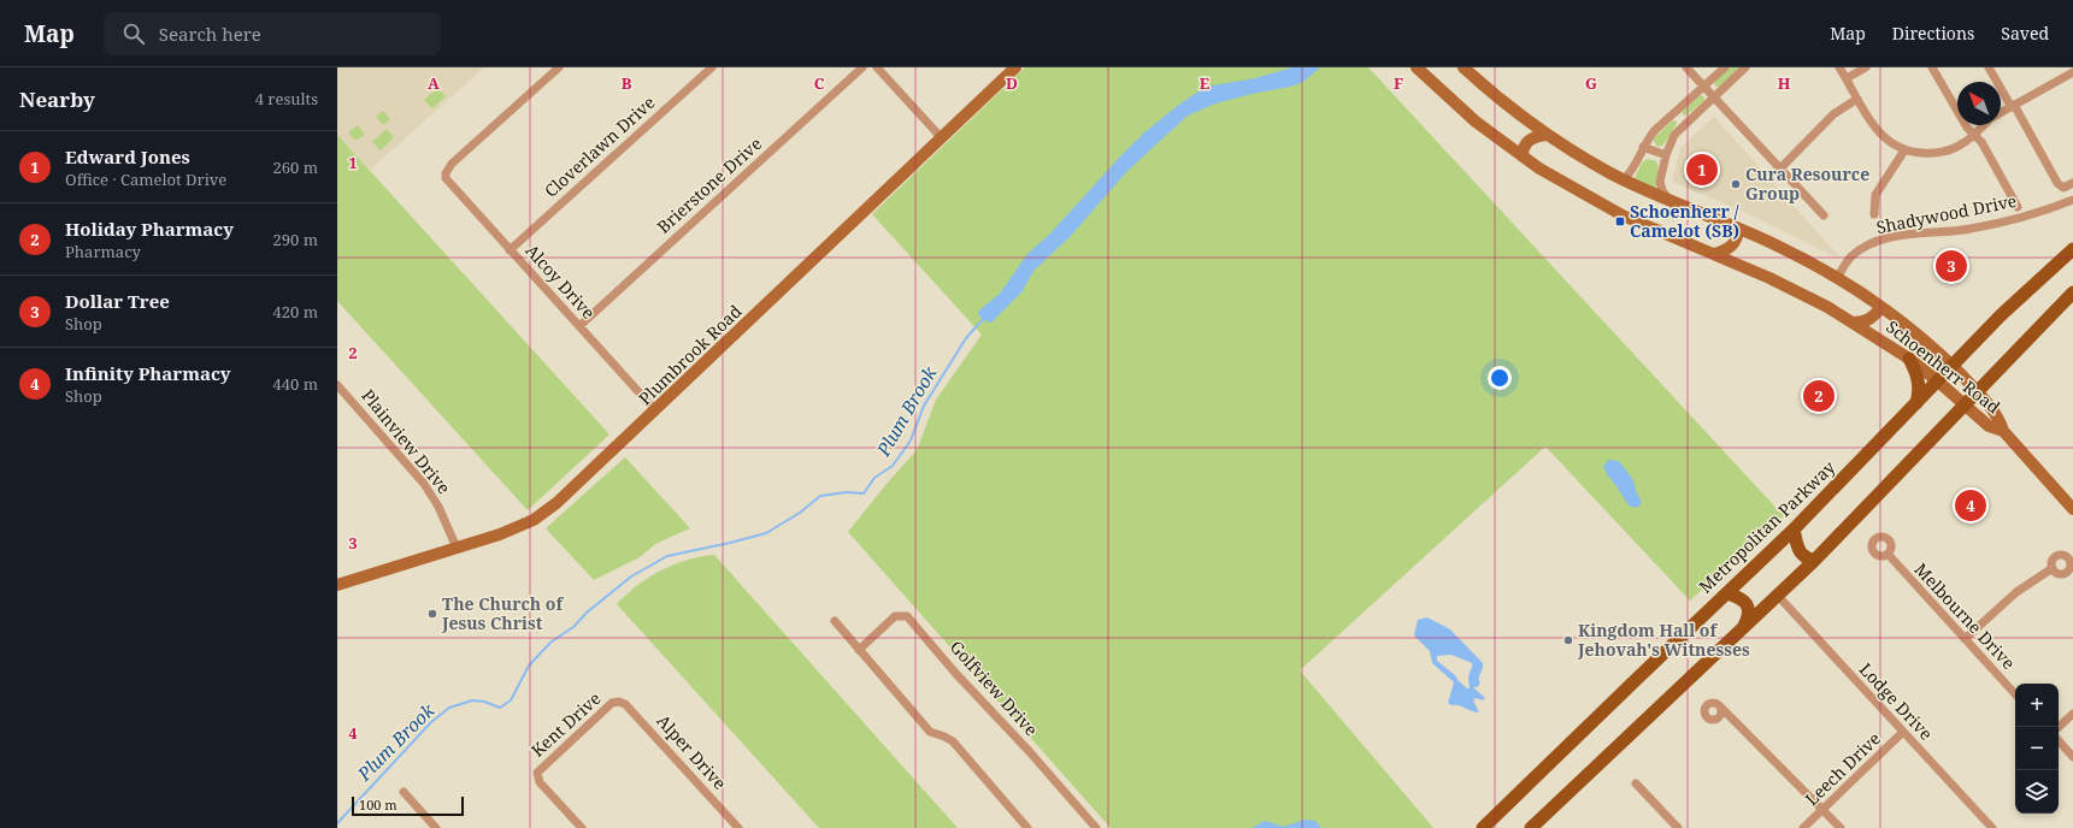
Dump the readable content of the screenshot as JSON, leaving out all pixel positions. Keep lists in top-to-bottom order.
{
  "streets": {
    "main road": ["Plumbrook Road", "Schoenherr Road", "Metropolitan Parkway"],
    "street": [
      "Cloverlawn Drive",
      "Brierstone Drive",
      "Shadywood Drive",
      "Alcoy Drive",
      "Plainview Drive",
      "Melbourne Drive",
      "Golfview Drive",
      "Lodge Drive",
      "Kent Drive",
      "Alper Drive",
      "Leech Drive"
    ]
  },
  "crossings": [
    ["Cloverlawn Drive", "Alcoy Drive"],
    ["Brierstone Drive", "Alcoy Drive"],
    ["Shadywood Drive", "Schoenherr Road"],
    ["Alcoy Drive", "Plumbrook Road"],
    ["Plumbrook Road", "Plainview Drive"],
    ["Schoenherr Road", "Metropolitan Parkway"],
    ["Lodge Drive", "Leech Drive"],
    ["Kent Drive", "Alper Drive"]
  ],
  "water": ["Plum Brook"],
  "places": {
    "other": ["Cura Resource Group", "The Church of Jesus Christ", "Kingdom Hall of Jehovah's Witnesses"],
    "transit": ["Schoenherr / Camelot (SB)"]
  },
  "scale_bar": "100 m",
  "north": "top left",
  "page": {
    "header": "Map",
    "search": "Search here",
    "nav": ["Map", "Directions", "Saved"],
    "heading": ["Nearby", "4 results"],
    "list": [
      {
        "mark": "1",
        "name": "Edward Jones",
        "note": "Office · Camelot Drive",
        "value": "260 m"
      },
      {
        "mark": "2",
        "name": "Holiday Pharmacy",
        "note": "Pharmacy",
        "value": "290 m"
      },
      {
        "mark": "3",
        "name": "Dollar Tree",
        "note": "Shop",
        "value": "420 m"
      },
      {
        "mark": "4",
        "name": "Infinity Pharmacy",
        "note": "Shop",
        "value": "440 m"
      }
    ],
    "pins": [
      "1",
      "3",
      "2",
      "4"
    ],
    "map_buttons": ["+", "−"],
    "scale": "100 m"
  },
  "grid": {
    "columns": [
      "A",
      "B",
      "C",
      "D",
      "E",
      "F",
      "G",
      "H"
    ],
    "rows": [
      "1",
      "2",
      "3",
      "4"
    ]
  }
}
